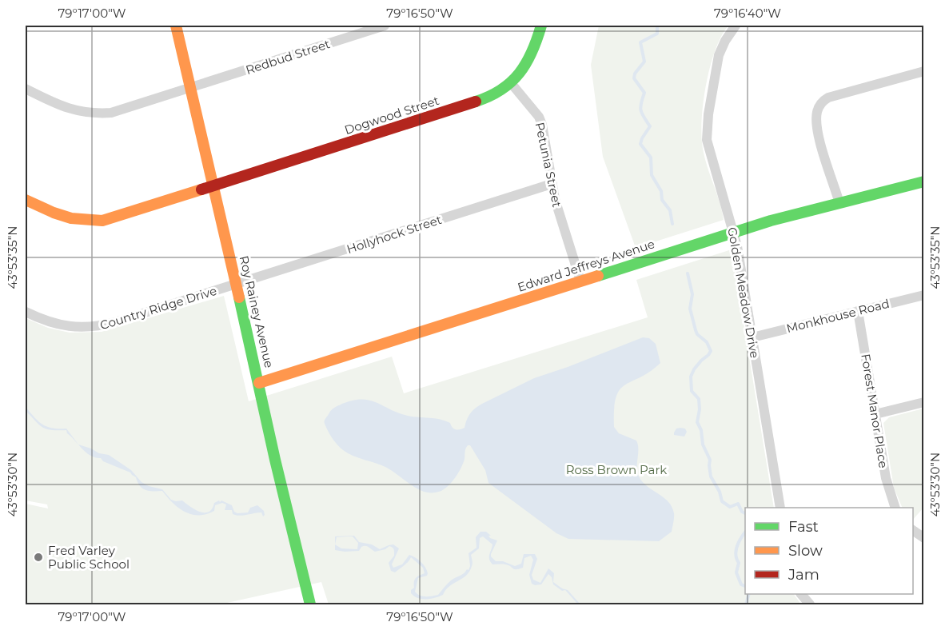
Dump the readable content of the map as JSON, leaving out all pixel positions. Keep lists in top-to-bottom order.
{
  "streets": {
    "street": [
      "Redbud Street",
      "Dogwood Street",
      "Petunia Street",
      "Hollyhock Street",
      "Edward Jeffreys Avenue",
      "Golden Meadow Drive",
      "Country Ridge Drive",
      "Roy Rainey Avenue",
      "Monkhouse Road",
      "Forest Manor Place"
    ]
  },
  "crossings": [
    ["Redbud Street", "Roy Rainey Avenue"],
    ["Dogwood Street", "Petunia Street"],
    ["Dogwood Street", "Roy Rainey Avenue"],
    ["Petunia Street", "Hollyhock Street"],
    ["Petunia Street", "Edward Jeffreys Avenue"],
    ["Hollyhock Street", "Country Ridge Drive"],
    ["Hollyhock Street", "Roy Rainey Avenue"],
    ["Edward Jeffreys Avenue", "Golden Meadow Drive"],
    ["Edward Jeffreys Avenue", "Roy Rainey Avenue"],
    ["Golden Meadow Drive", "Monkhouse Road"],
    ["Country Ridge Drive", "Roy Rainey Avenue"],
    ["Monkhouse Road", "Forest Manor Place"]
  ],
  "parks": ["Ross Brown Park"],
  "places": ["Fred Varley Public School"],
  "legend": ["Fast", "Slow", "Jam"],
  "coordinates": [
    "79°17'00\"W",
    "79°16'50\"W",
    "79°16'40\"W",
    "43°53'35\"N",
    "43°53'30\"N"
  ]
}
